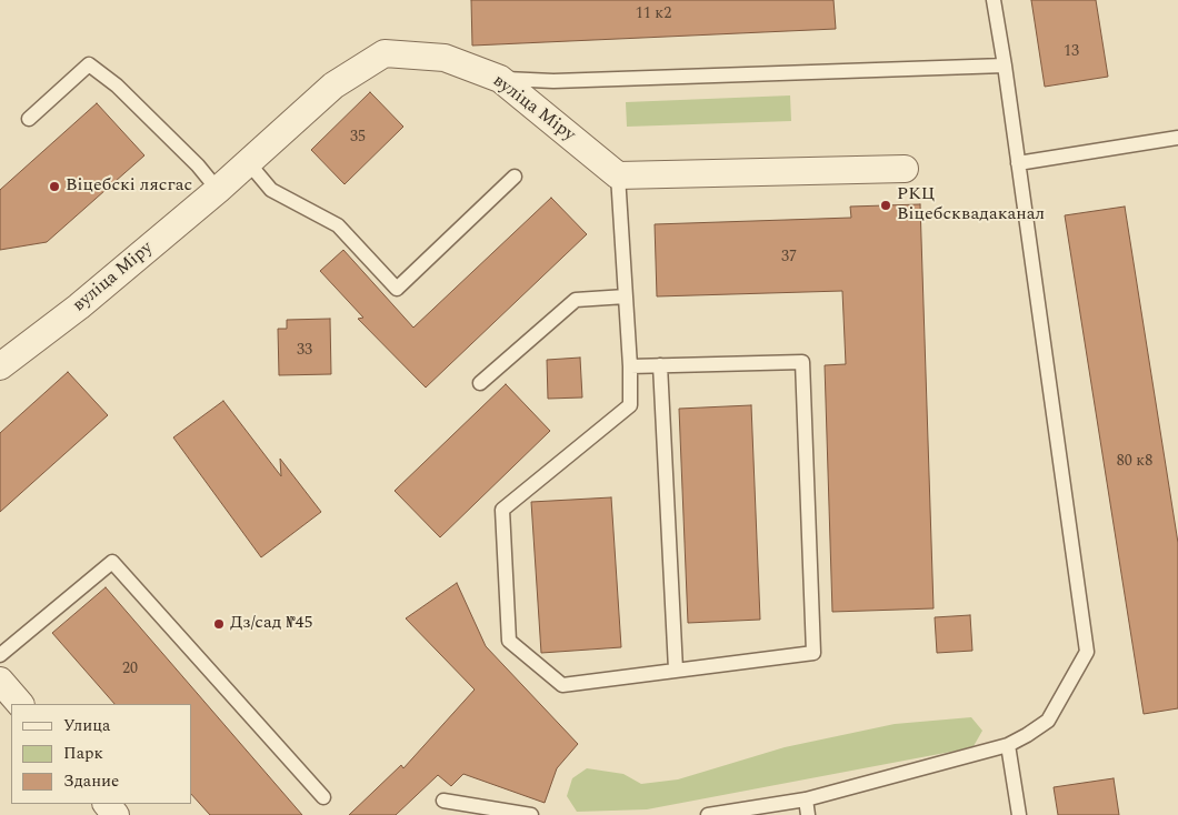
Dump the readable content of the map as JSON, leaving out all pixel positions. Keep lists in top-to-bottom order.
{
  "streets": {
    "street": ["вуліца Міру"]
  },
  "places": ["Віцебскі лясгас", "РКЦ Віцебсквадаканал", "Дз/сад №45"],
  "house_numbers": [
    "11 к2",
    "13",
    "35",
    "37",
    "33",
    "80 к8",
    "20"
  ],
  "legend": ["Улица", "Парк", "Здание"]
}
